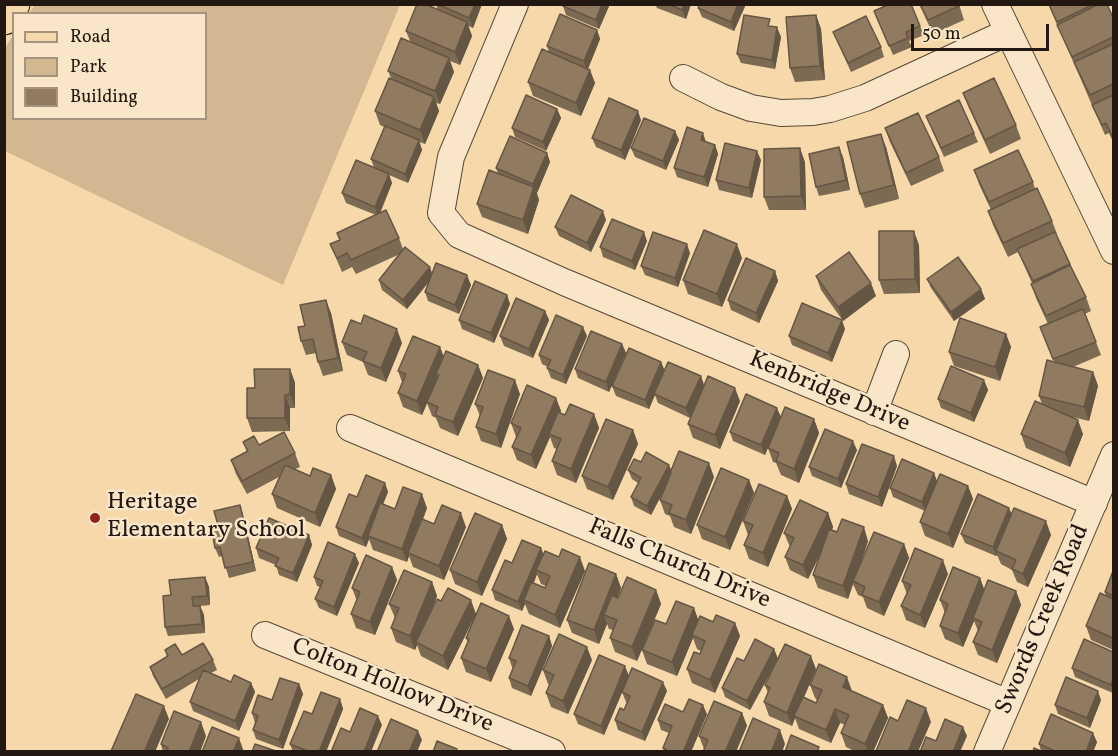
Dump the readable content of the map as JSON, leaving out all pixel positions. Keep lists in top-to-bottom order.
{
  "streets": {
    "street": [
      "Kenbridge Drive",
      "Falls Church Drive",
      "Swords Creek Road",
      "Colton Hollow Drive"
    ]
  },
  "crossings": [
    ["Kenbridge Drive", "Swords Creek Road"],
    ["Falls Church Drive", "Swords Creek Road"]
  ],
  "places": ["Heritage Elementary School"],
  "legend": ["Road", "Park", "Building"],
  "scale_bar": "50 m"
}
